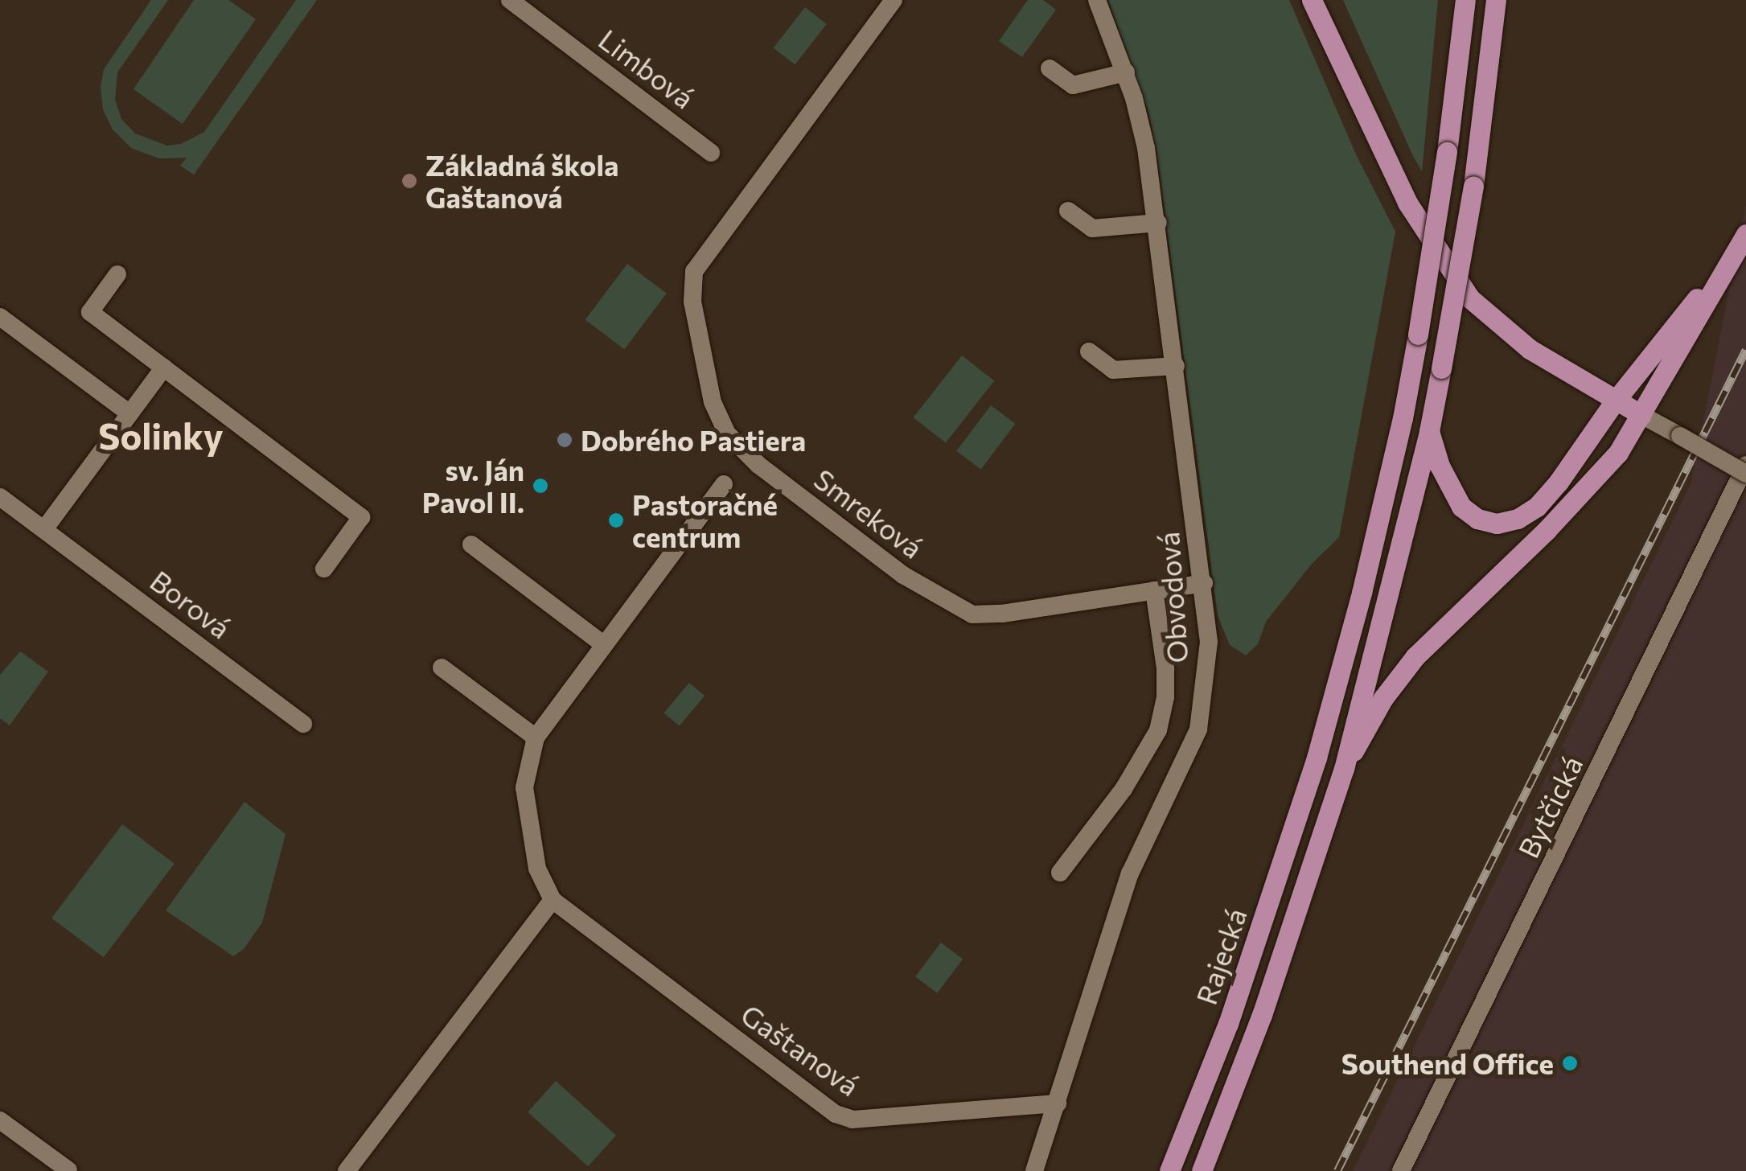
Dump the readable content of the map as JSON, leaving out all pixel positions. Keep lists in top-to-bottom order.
{
  "streets": {
    "main road": ["Rajecká"],
    "street": [
      "Limbová",
      "Smreková",
      "Obvodová",
      "Borová",
      "Bytčická",
      "Gaštanová"
    ]
  },
  "crossings": [
    ["Smreková", "Obvodová"],
    ["Obvodová", "Gaštanová"]
  ],
  "districts": ["Solinky"],
  "places": [
    "Základná škola Gaštanová",
    "Dobrého Pastiera",
    "sv. Ján Pavol II.",
    "Pastoračné centrum",
    "Southend Office"
  ]
}
